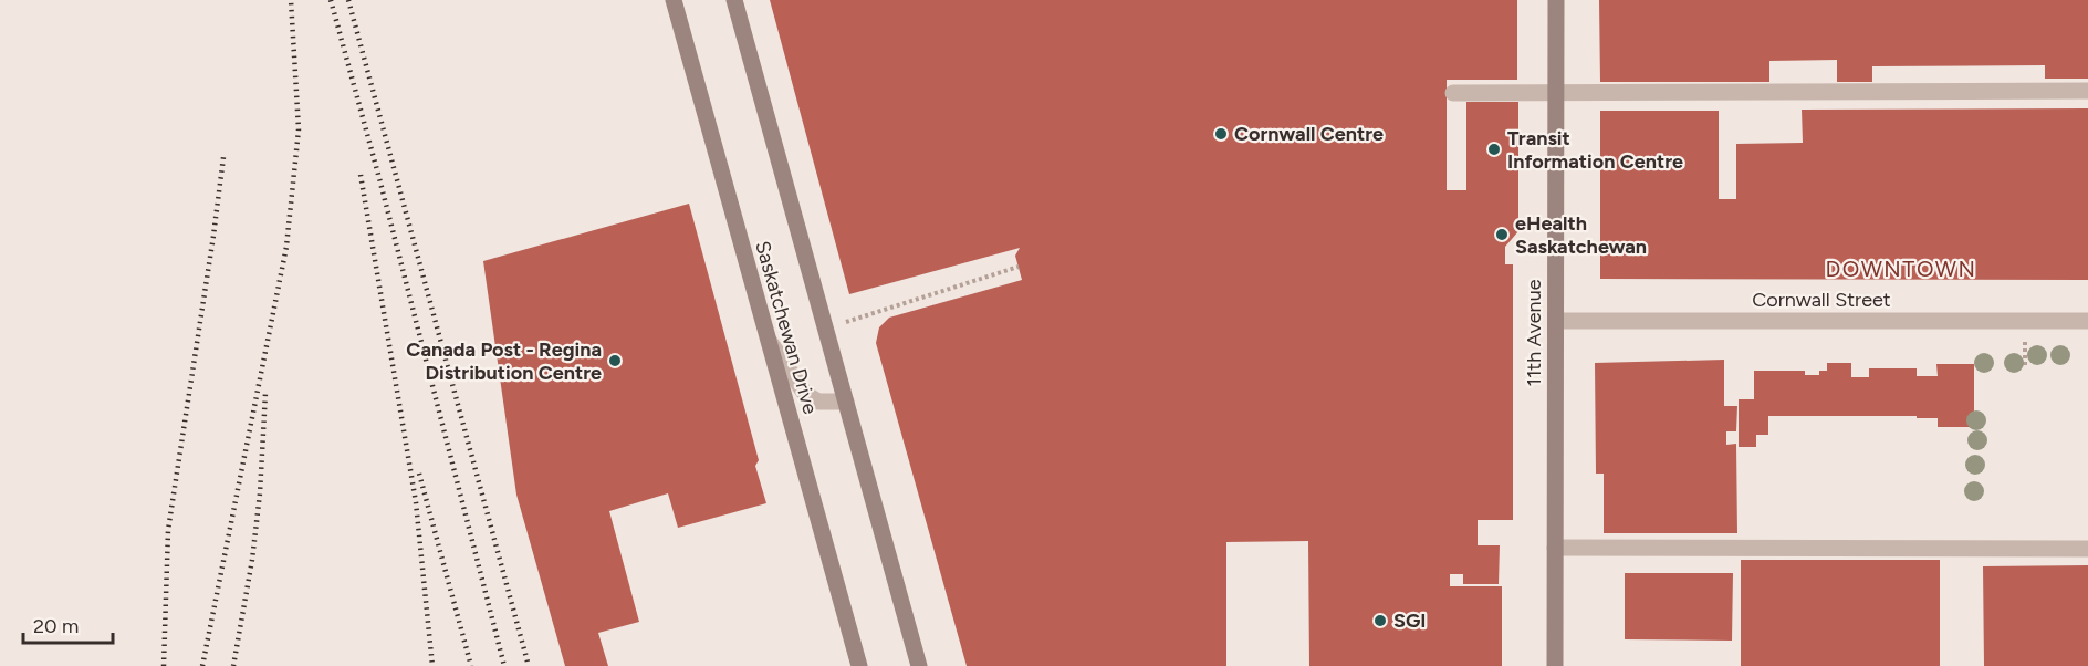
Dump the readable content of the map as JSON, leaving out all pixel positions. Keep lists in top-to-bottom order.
{
  "streets": {
    "main road": ["Saskatchewan Drive", "11th Avenue"],
    "street": ["Cornwall Street"]
  },
  "crossings": [
    ["Cornwall Street", "11th Avenue"]
  ],
  "districts": ["DOWNTOWN"],
  "places": [
    "Cornwall Centre",
    "Transit Information Centre",
    "eHealth Saskatchewan",
    "Canada Post - Regina Distribution Centre",
    "SGI"
  ],
  "scale_bar": "20 m"
}
